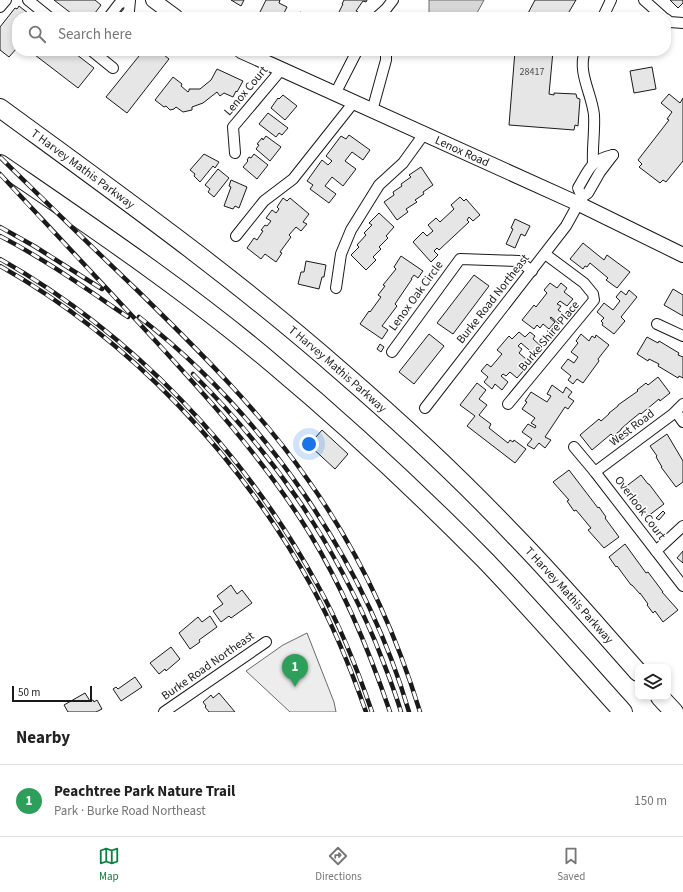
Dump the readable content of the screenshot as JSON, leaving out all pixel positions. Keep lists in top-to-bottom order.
{
  "streets": {
    "highway": ["T Harvey Mathis Parkway"],
    "street": [
      "Lenox Court",
      "Lenox Road",
      "Lenox Oak Circle",
      "Burke Road Northeast",
      "Burke Shire Place",
      "West Road",
      "Overlook Court"
    ]
  },
  "crossings": [
    ["Lenox Court", "Lenox Road"],
    ["Lenox Road", "Burke Road Northeast"],
    ["Lenox Oak Circle", "Burke Road Northeast"],
    ["Burke Road Northeast", "Burke Shire Place"],
    ["West Road", "Overlook Court"]
  ],
  "house_numbers": ["28417"],
  "scale_bar": "50 m",
  "page": {
    "search": "Search here",
    "pins": "1",
    "scale": "50 m",
    "heading": "Nearby",
    "list": [
      {
        "mark": "1",
        "name": "Peachtree Park Nature Trail",
        "note": "Park · Burke Road Northeast",
        "value": "150 m"
      }
    ],
    "nav": ["Map", "Directions", "Saved"]
  }
}
